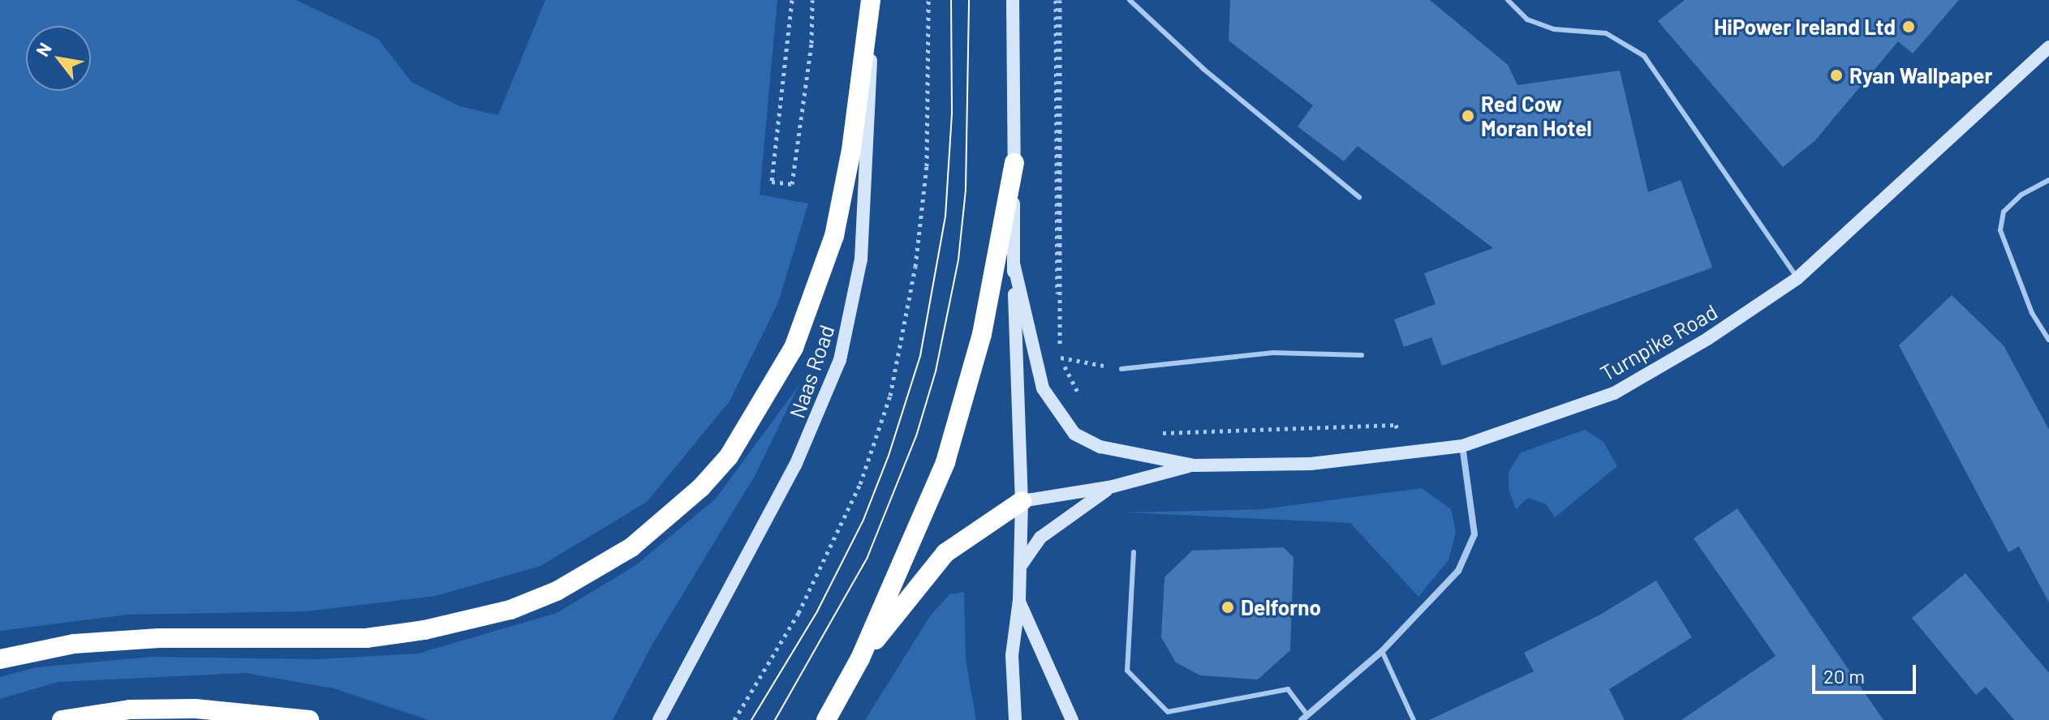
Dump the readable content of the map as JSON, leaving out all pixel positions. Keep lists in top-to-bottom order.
{
  "streets": {
    "main road": ["Turnpike Road", "Naas Road"]
  },
  "places": [
    "HiPower Ireland Ltd",
    "Ryan Wallpaper",
    "Red Cow Moran Hotel",
    "Delforno"
  ],
  "scale_bar": "20 m",
  "north": "top left"
}
